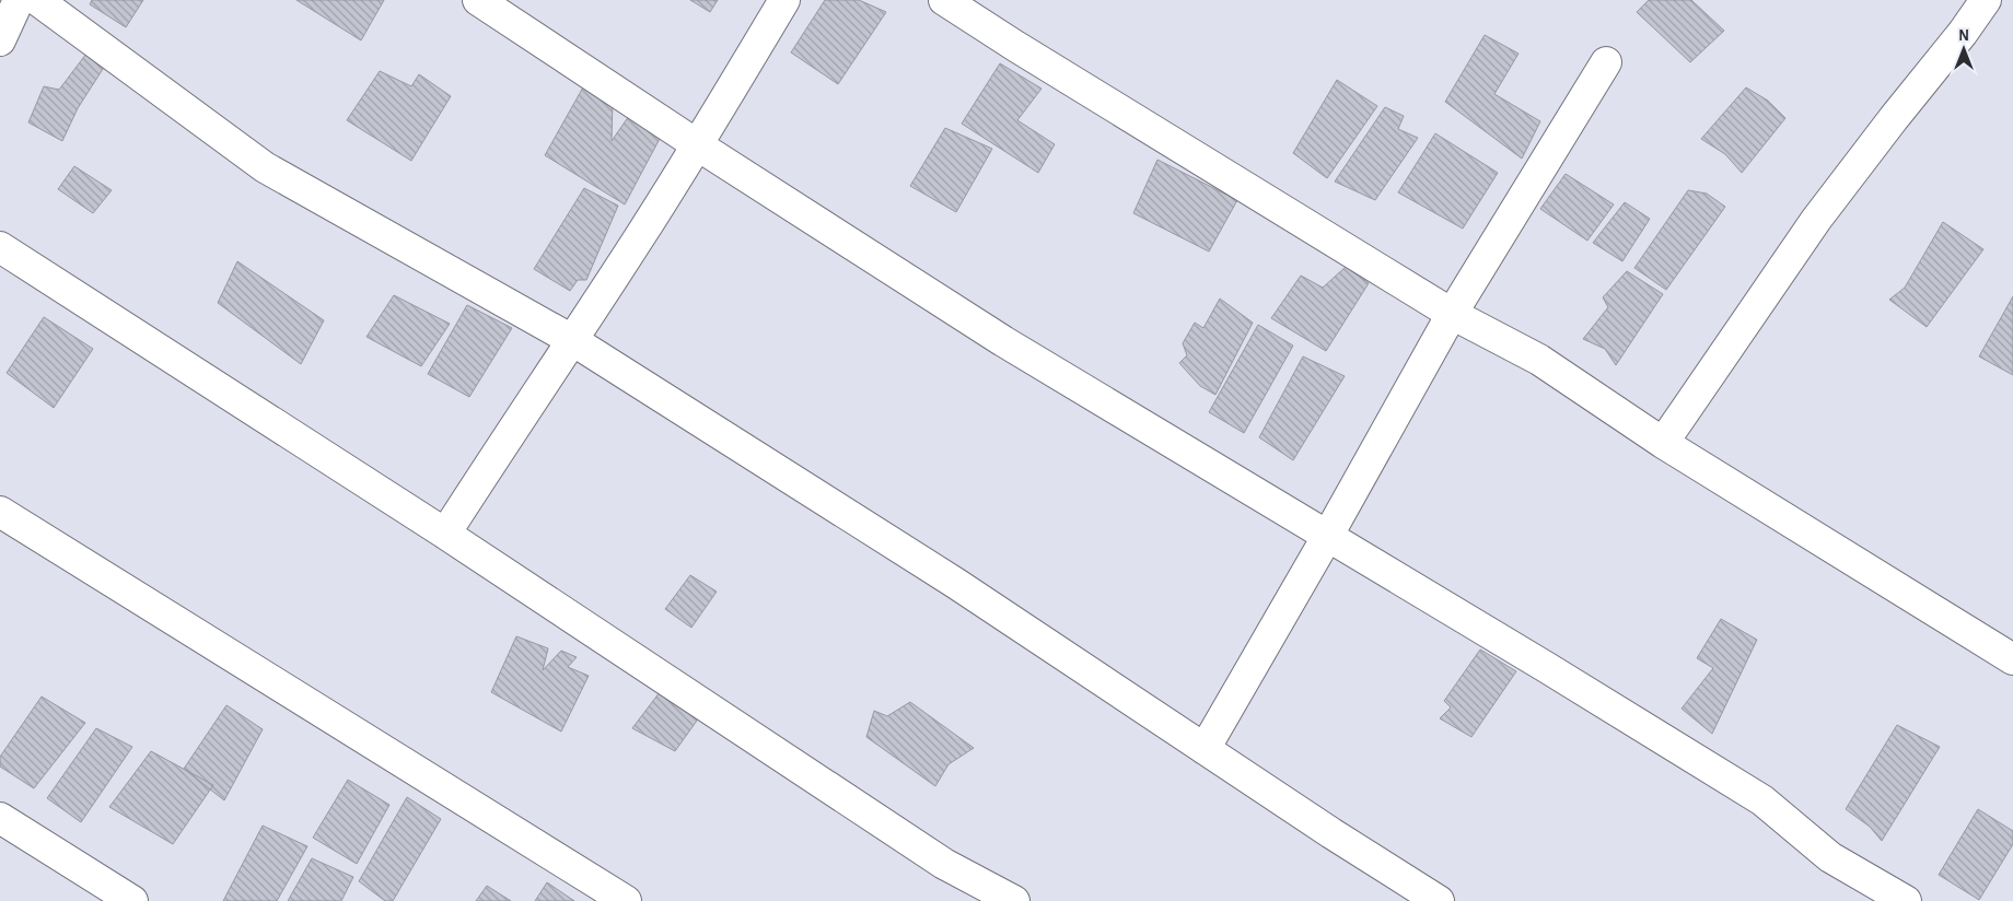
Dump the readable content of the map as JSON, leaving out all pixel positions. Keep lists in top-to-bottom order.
{
  "north": "top"
}
